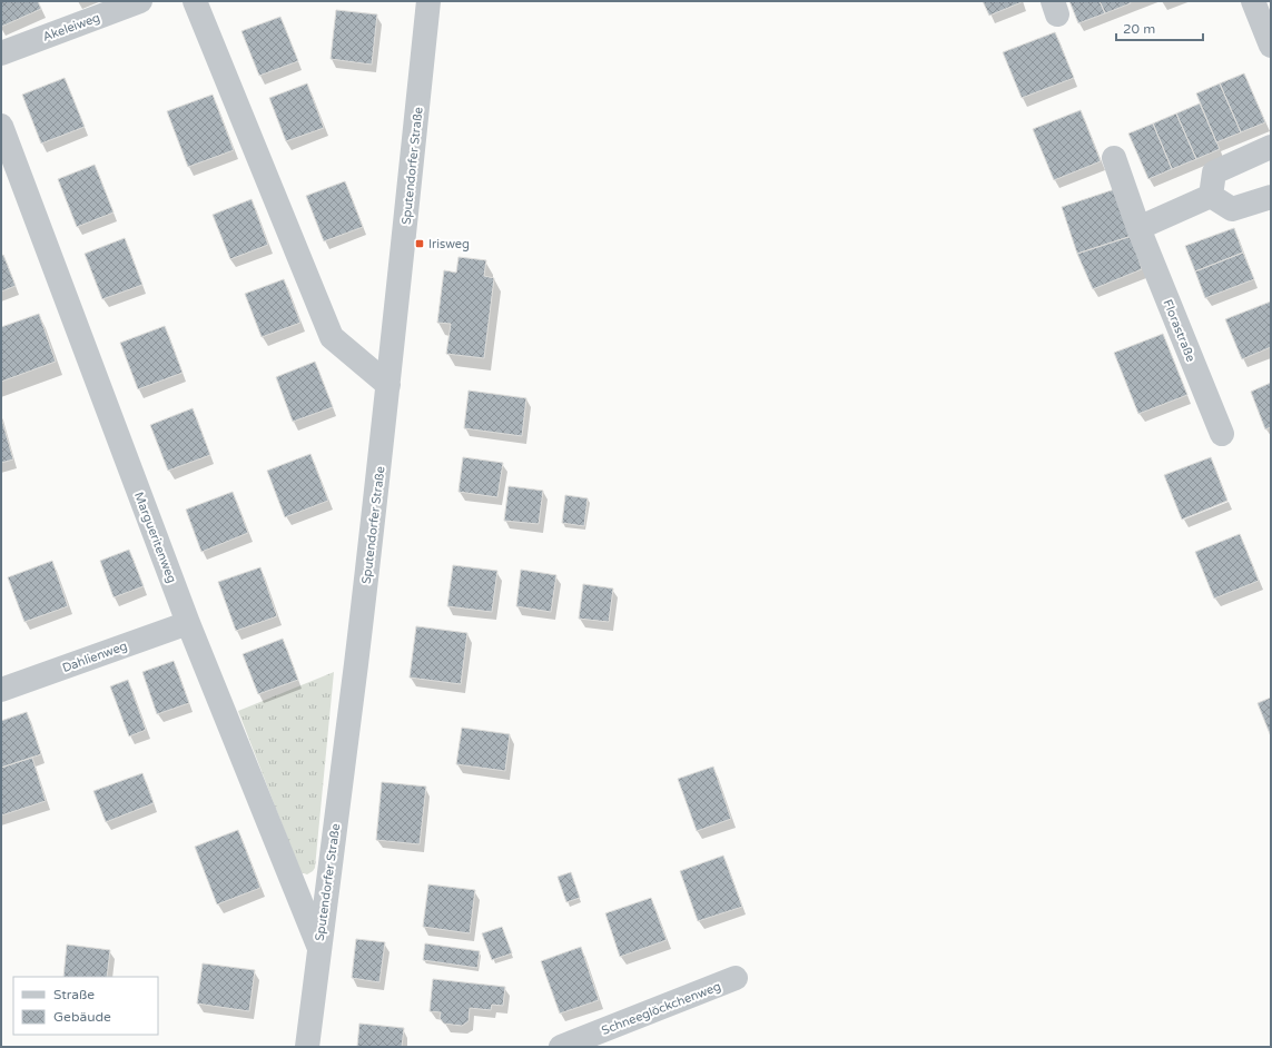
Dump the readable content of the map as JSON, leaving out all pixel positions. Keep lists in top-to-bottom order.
{
  "streets": {
    "street": [
      "Akeleiweg",
      "Sputendorfer Straße",
      "Florastraße",
      "Margueritenweg",
      "Dahlienweg",
      "Schneeglöckchenweg"
    ]
  },
  "crossings": [
    ["Sputendorfer Straße", "Margueritenweg"],
    ["Margueritenweg", "Dahlienweg"]
  ],
  "places": {
    "transit": ["Irisweg"]
  },
  "legend": ["Straße", "Gebäude"],
  "scale_bar": "20 m"
}
